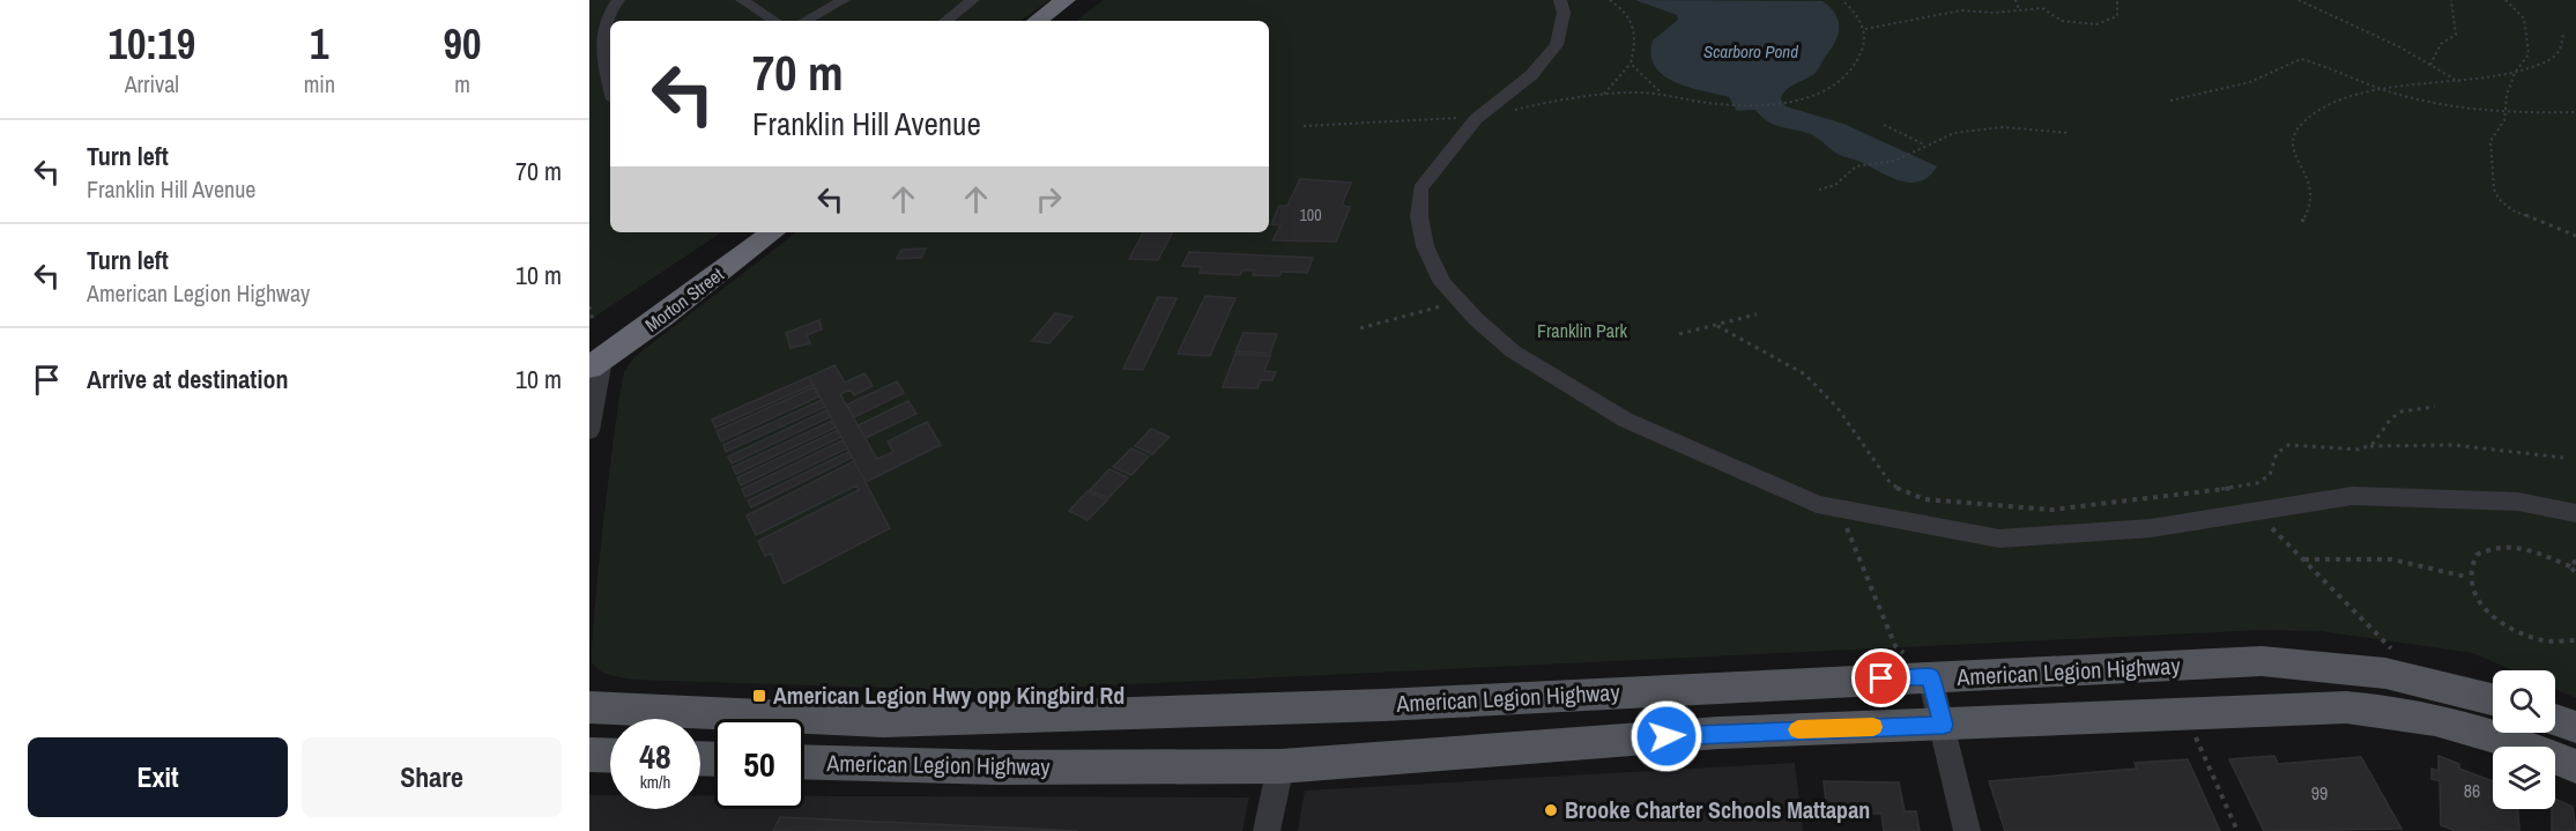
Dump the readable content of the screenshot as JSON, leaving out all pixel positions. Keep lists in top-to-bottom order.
{
  "streets": {
    "highway": ["Morton Street"],
    "main road": ["American Legion Highway"]
  },
  "water": ["Scarboro Pond"],
  "parks": ["Franklin Park"],
  "places": {
    "transit": ["American Legion Hwy opp Kingbird Rd"],
    "other": ["Brooke Charter Schools Mattapan"]
  },
  "house_numbers": ["100", "86", "99"],
  "page": {
    "eta": [
      "10:19",
      "Arrival",
      "1",
      "min",
      "90",
      "m"
    ],
    "turn": ["70 m", "Franklin Hill Avenue"],
    "list": [
      {
        "name": "Turn left",
        "note": "Franklin Hill Avenue",
        "value": "70 m"
      },
      {
        "name": "Turn left",
        "note": "American Legion Highway",
        "value": "10 m"
      },
      {
        "name": "Arrive at destination",
        "value": "10 m"
      }
    ],
    "speed": "48 km/h",
    "limit": "50",
    "buttons": ["Exit", "Share"]
  }
}
